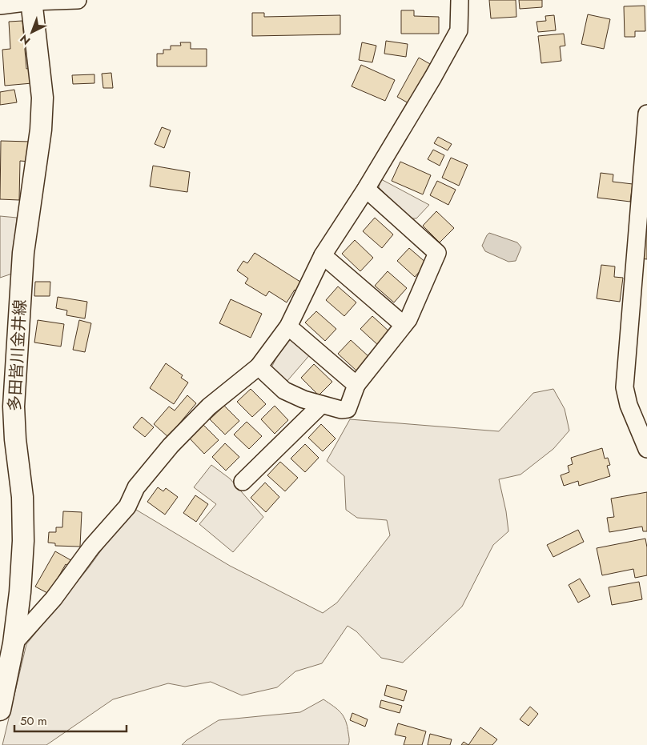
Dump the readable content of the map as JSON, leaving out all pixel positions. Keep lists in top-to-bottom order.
{
  "streets": {
    "main road": ["多田皆川金井線"]
  },
  "scale_bar": "50 m",
  "north": "bottom left"
}
